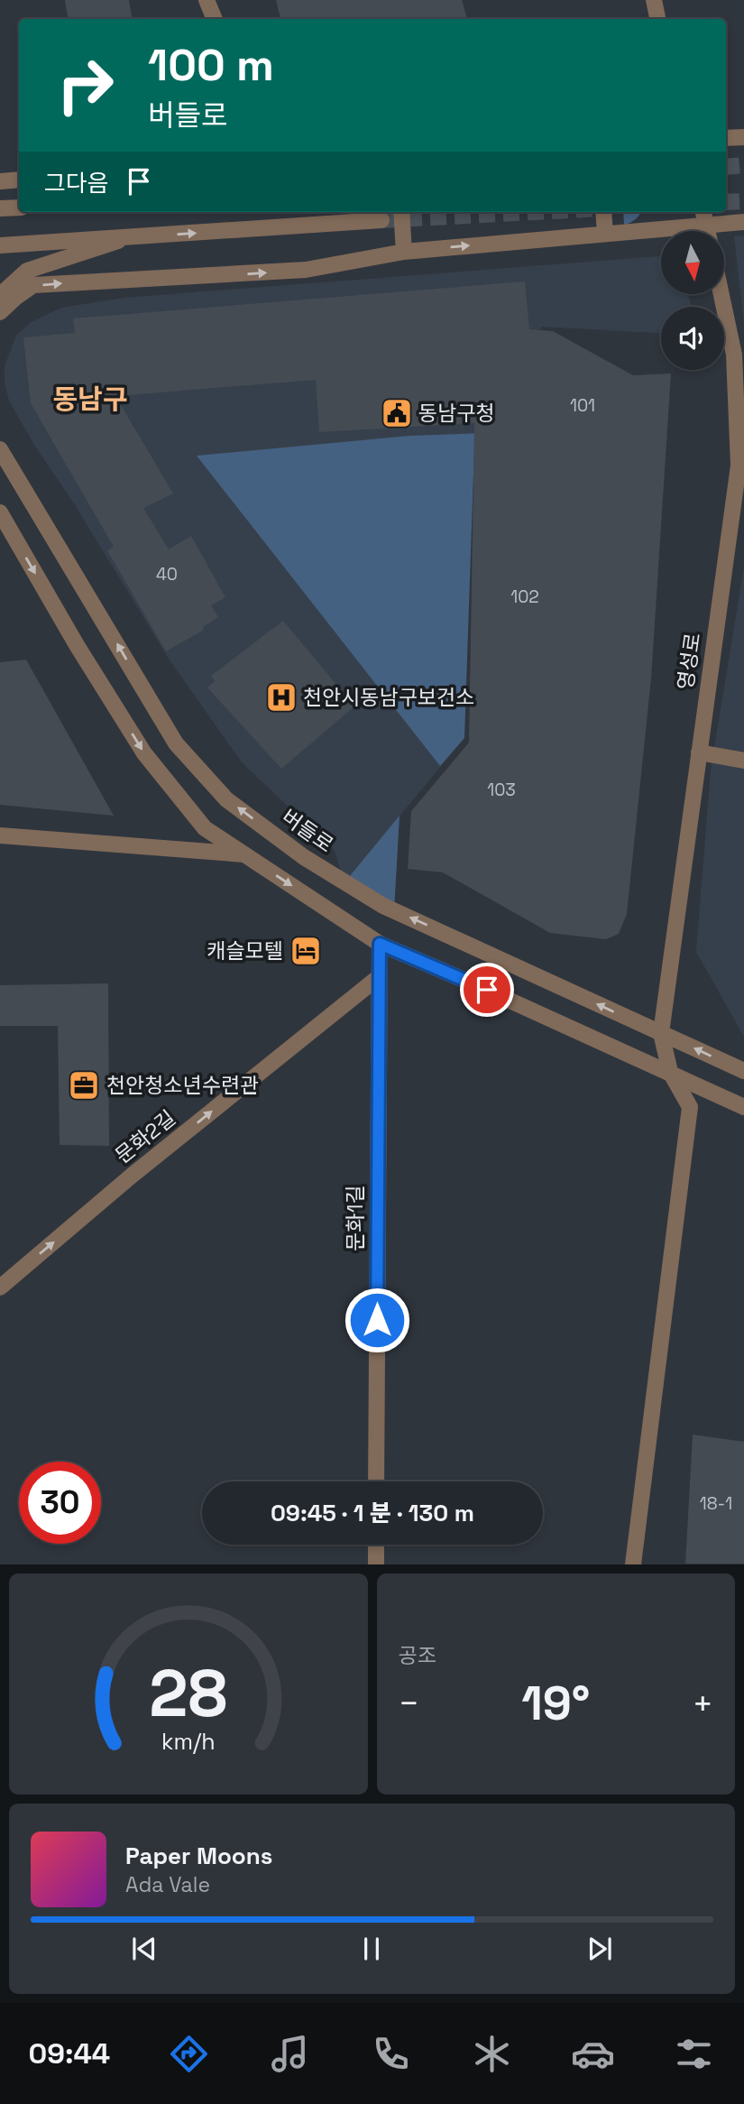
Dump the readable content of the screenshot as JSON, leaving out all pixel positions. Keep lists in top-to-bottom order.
{
  "streets": {
    "street": [
      "영성로",
      "버들로",
      "문화2길",
      "문화1길"
    ]
  },
  "crossings": [
    ["영성로", "버들로"],
    ["문화2길", "문화1길"]
  ],
  "one_way": ["문화2길"],
  "districts": ["동남구"],
  "places": {
    "public building": ["동남구청"],
    "hospital": ["천안시동남구보건소"],
    "hotel": ["캐슬모텔"],
    "office": ["천안청소년수련관"]
  },
  "house_numbers": [
    "101",
    "40",
    "102",
    "103",
    "18-1"
  ],
  "north": "bottom",
  "page": {
    "turn": ["100 m", "버들로"],
    "then": "그다음",
    "limit": "30",
    "trip": "09:45 · 1 분 · 130 m",
    "tile": "공조",
    "heat": ["−", "19°", "+"],
    "song": ["Paper Moons", "Ada Vale"],
    "tabs": "09:44",
    "gauge": ["28", "km/h"]
  }
}
